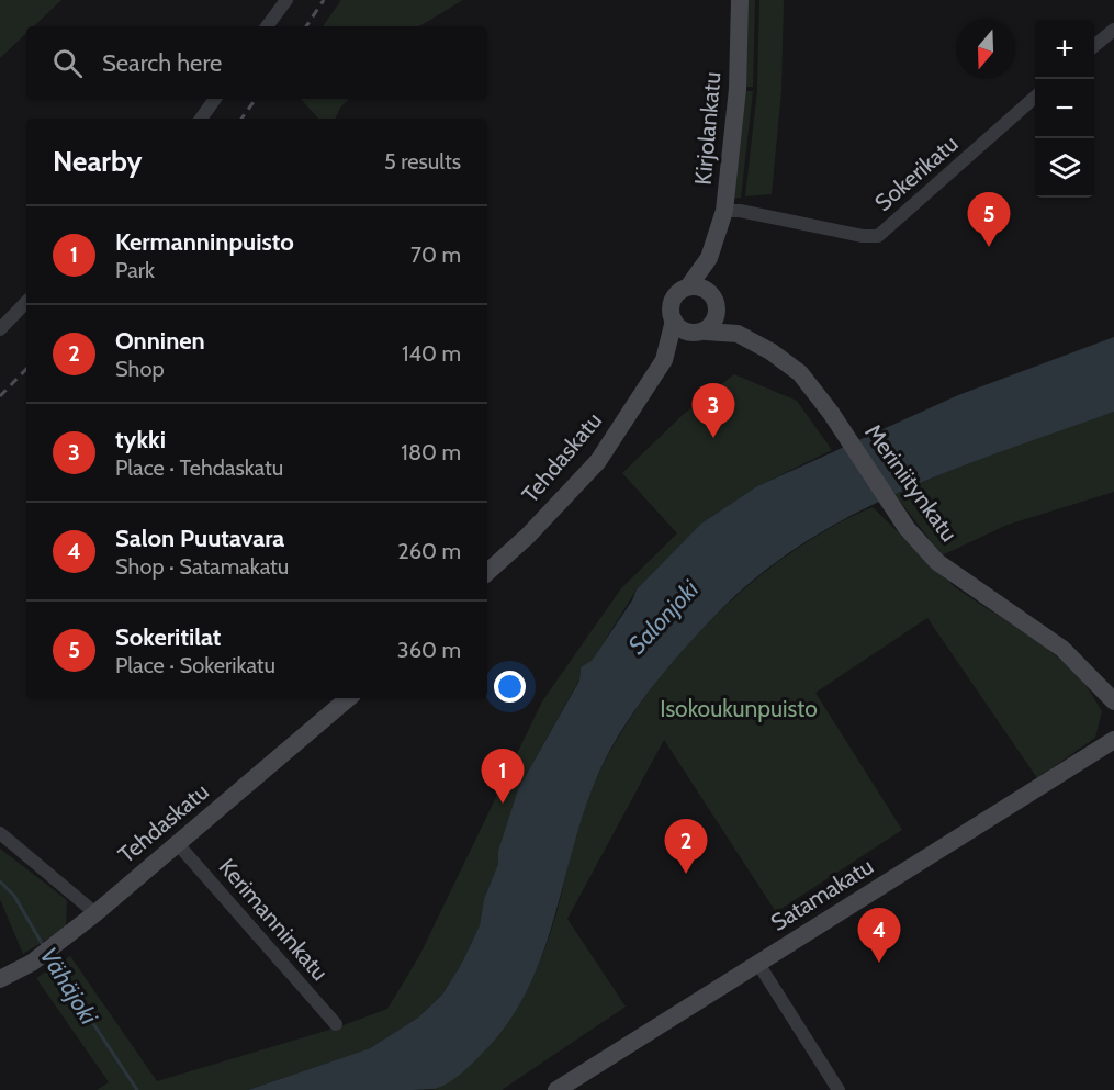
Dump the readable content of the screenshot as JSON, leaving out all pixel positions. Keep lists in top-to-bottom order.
{
  "streets": {
    "street": [
      "Kirjolankatu",
      "Sokerikatu",
      "Tehdaskatu",
      "Meriniitynkatu",
      "Satamakatu",
      "Kerimanninkatu"
    ]
  },
  "crossings": [
    ["Kirjolankatu", "Sokerikatu"],
    ["Kirjolankatu", "Tehdaskatu"],
    ["Kirjolankatu", "Meriniitynkatu"],
    ["Tehdaskatu", "Meriniitynkatu"],
    ["Tehdaskatu", "Kerimanninkatu"]
  ],
  "water": ["Salonjoki", "Vähäjoki"],
  "parks": ["Isokoukunpuisto"],
  "north": "bottom",
  "page": {
    "map_buttons": ["+", "−"],
    "search": "Search here",
    "heading": ["Nearby", "5 results"],
    "pins": [
      "5",
      "3",
      "1",
      "2",
      "4"
    ],
    "list": [
      {
        "mark": "1",
        "name": "Kermanninpuisto",
        "note": "Park",
        "value": "70 m"
      },
      {
        "mark": "2",
        "name": "Onninen",
        "note": "Shop",
        "value": "140 m"
      },
      {
        "mark": "3",
        "name": "tykki",
        "note": "Place · Tehdaskatu",
        "value": "180 m"
      },
      {
        "mark": "4",
        "name": "Salon Puutavara",
        "note": "Shop · Satamakatu",
        "value": "260 m"
      },
      {
        "mark": "5",
        "name": "Sokeritilat",
        "note": "Place · Sokerikatu",
        "value": "360 m"
      }
    ]
  }
}
